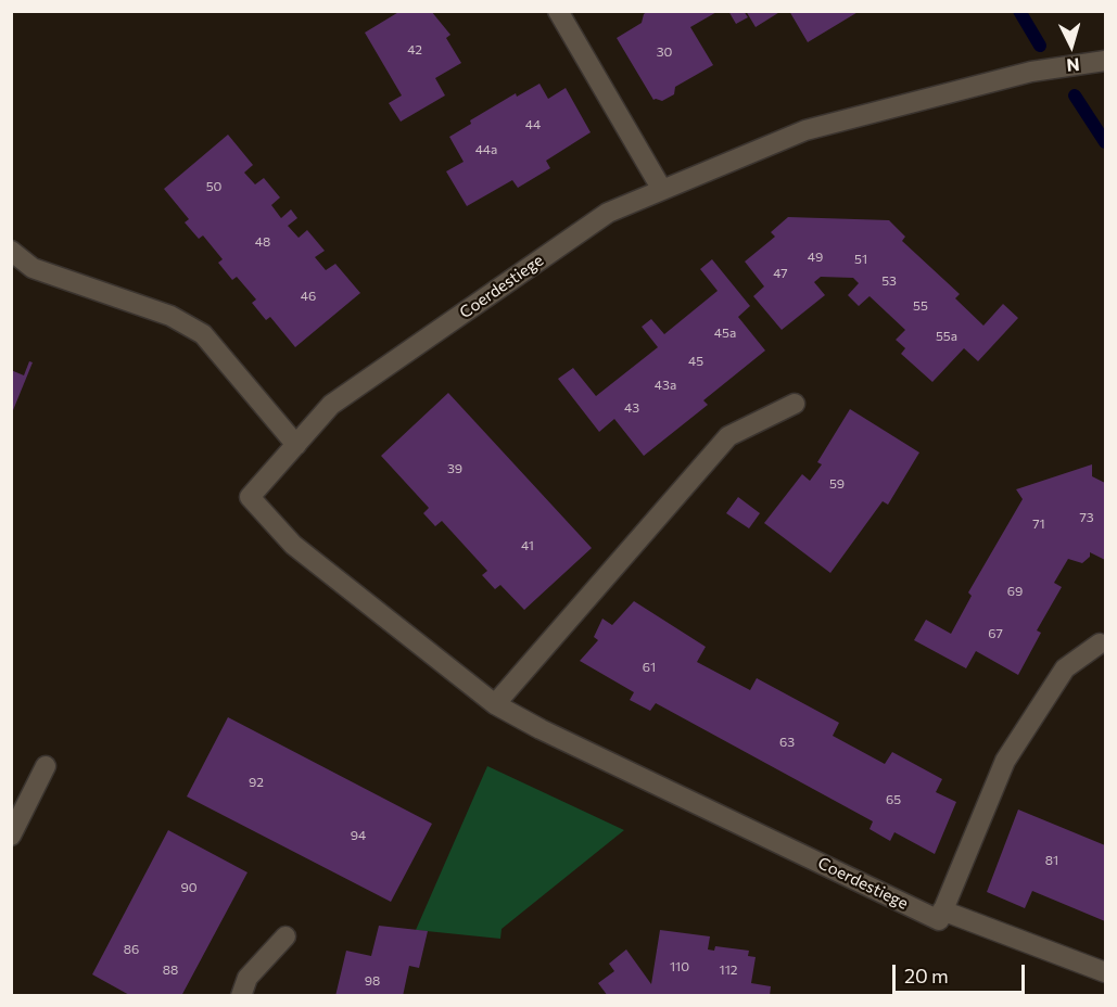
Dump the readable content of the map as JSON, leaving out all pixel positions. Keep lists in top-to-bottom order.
{
  "streets": {
    "street": ["Coerdestiege"]
  },
  "house_numbers": [
    "42",
    "30",
    "44",
    "44a",
    "50",
    "48",
    "49",
    "51",
    "47",
    "53",
    "46",
    "55",
    "45a",
    "55a",
    "45",
    "43a",
    "43",
    "39",
    "59",
    "73",
    "71",
    "41",
    "69",
    "67",
    "61",
    "63",
    "92",
    "65",
    "94",
    "81",
    "90",
    "86",
    "110",
    "88",
    "112",
    "98"
  ],
  "scale_bar": "20 m",
  "north": "bottom"
}
